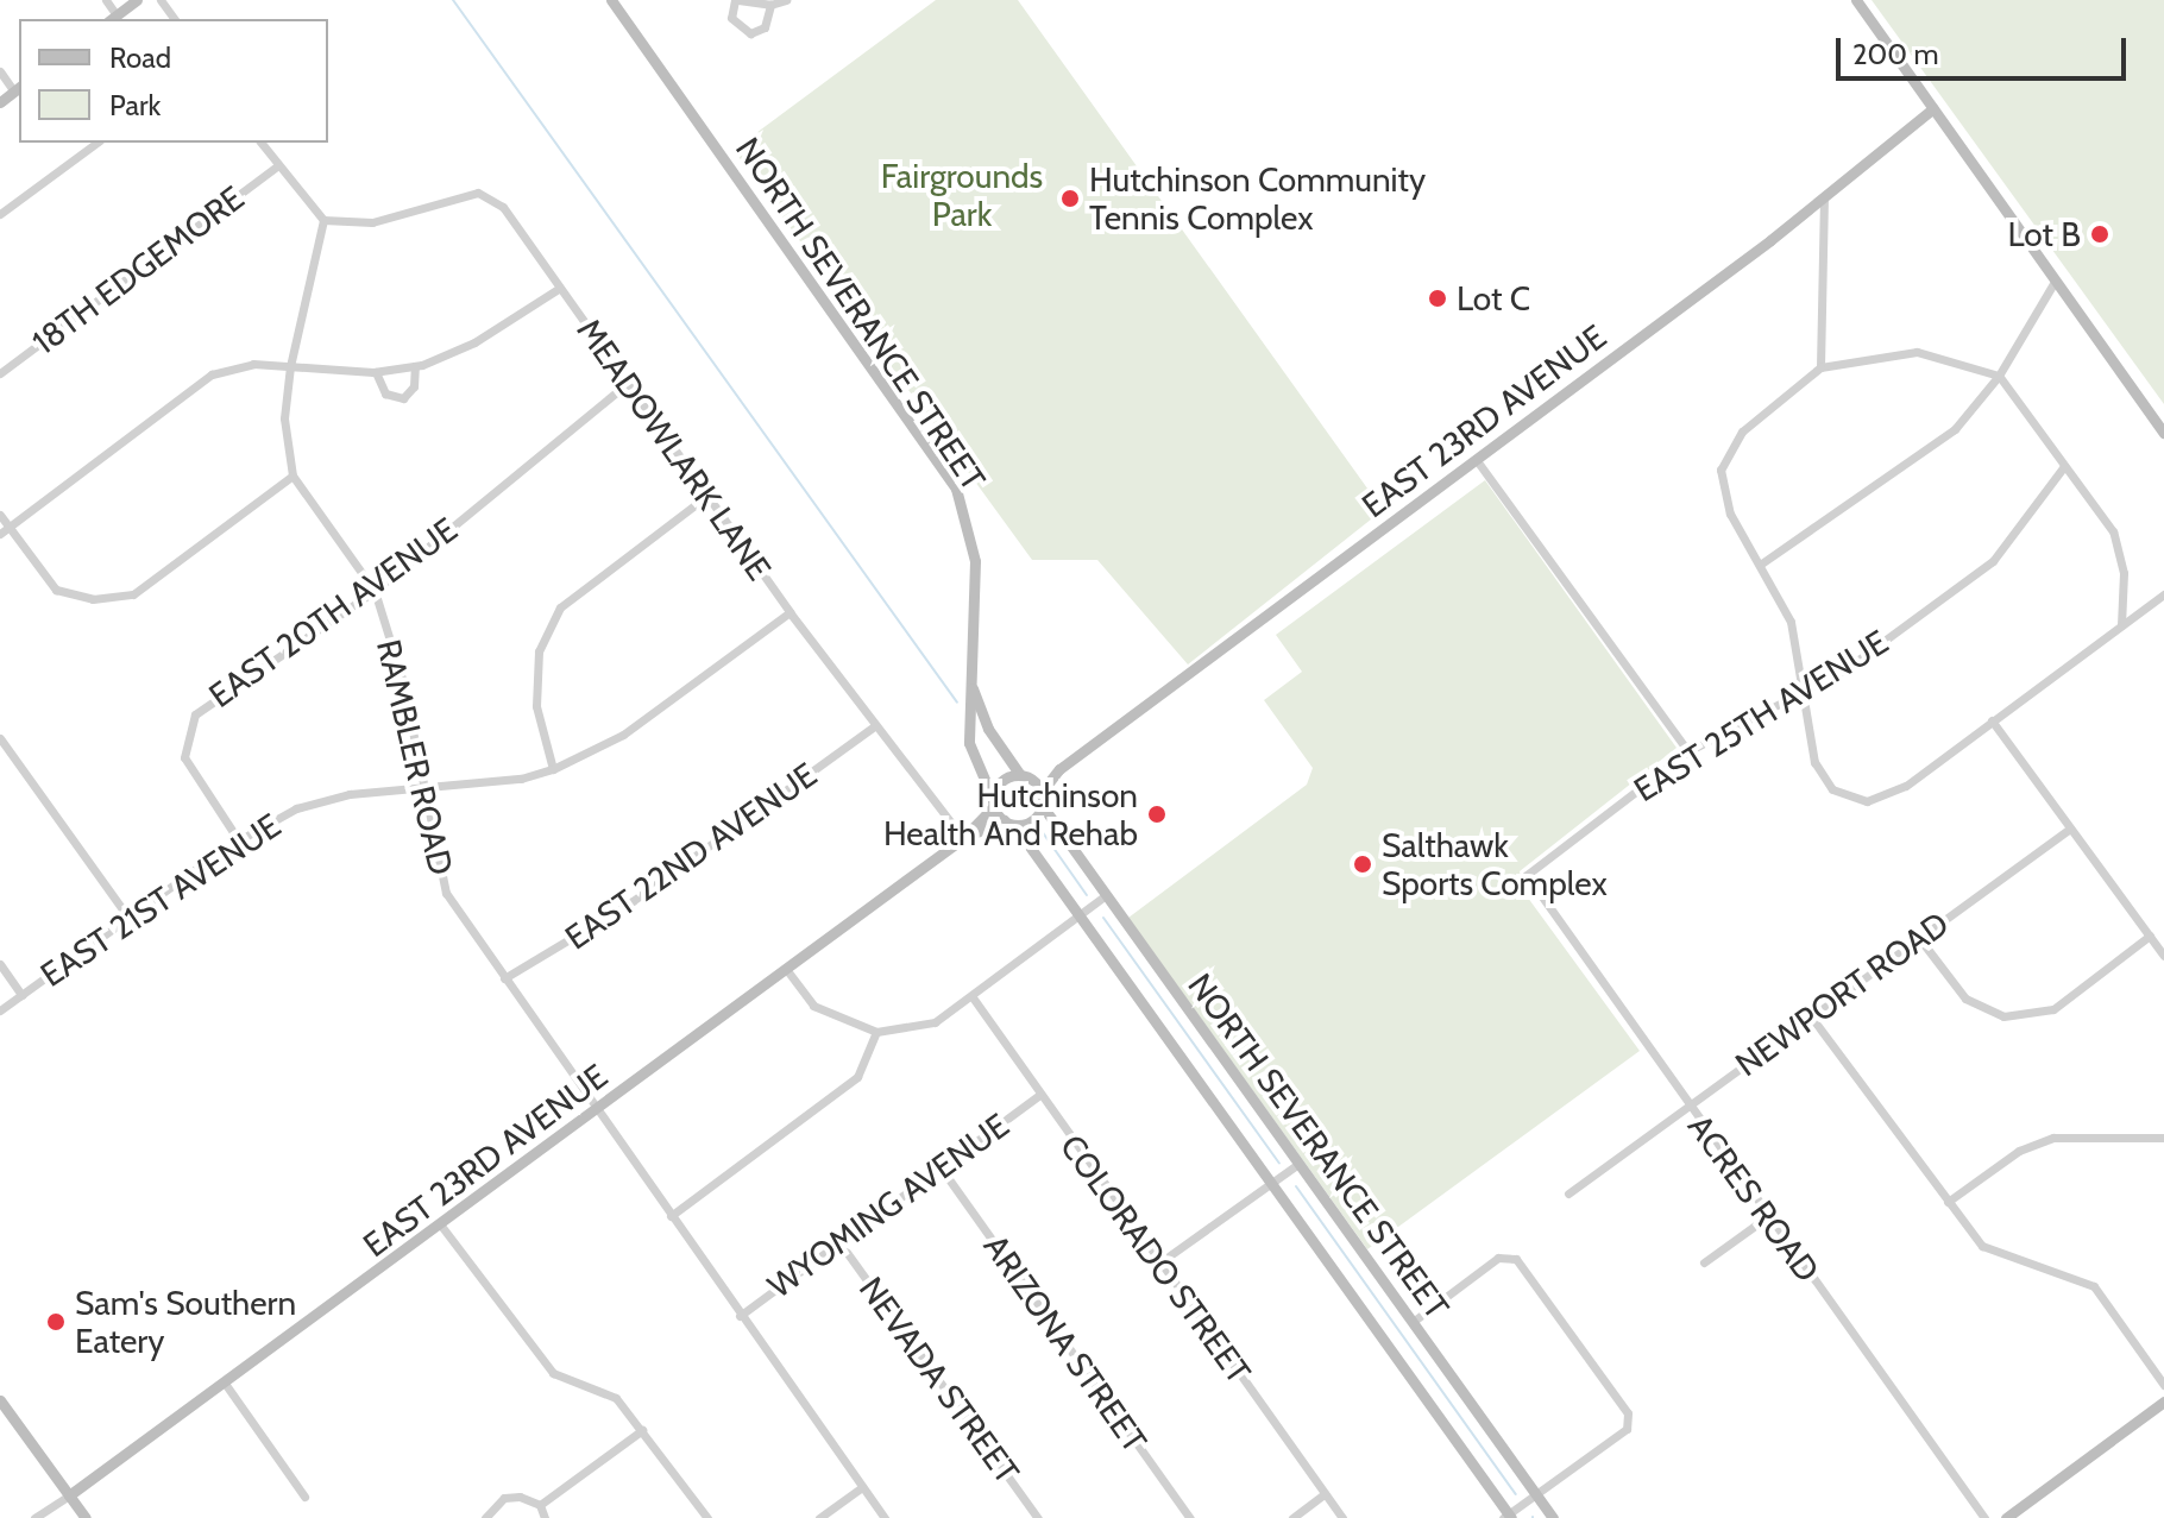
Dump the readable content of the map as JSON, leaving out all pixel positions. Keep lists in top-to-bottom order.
{
  "streets": {
    "street": [
      "18TH EDGEMORE",
      "NORTH SEVERANCE STREET",
      "EAST 23RD AVENUE",
      "MEADOWLARK LANE",
      "EAST 20TH AVENUE",
      "EAST 25TH AVENUE",
      "RAMBLER ROAD",
      "EAST 22ND AVENUE",
      "EAST 21ST AVENUE",
      "NEWPORT ROAD",
      "ACRES ROAD",
      "WYOMING AVENUE",
      "COLORADO STREET",
      "ARIZONA STREET",
      "NEVADA STREET"
    ]
  },
  "crossings": [
    ["NORTH SEVERANCE STREET", "EAST 23RD AVENUE"],
    ["EAST 23RD AVENUE", "MEADOWLARK LANE"],
    ["EAST 23RD AVENUE", "RAMBLER ROAD"],
    ["MEADOWLARK LANE", "EAST 20TH AVENUE"],
    ["MEADOWLARK LANE", "RAMBLER ROAD"],
    ["MEADOWLARK LANE", "EAST 22ND AVENUE"],
    ["MEADOWLARK LANE", "EAST 21ST AVENUE"],
    ["EAST 20TH AVENUE", "RAMBLER ROAD"],
    ["EAST 20TH AVENUE", "EAST 21ST AVENUE"],
    ["EAST 25TH AVENUE", "ACRES ROAD"],
    ["RAMBLER ROAD", "EAST 22ND AVENUE"],
    ["RAMBLER ROAD", "EAST 21ST AVENUE"],
    ["RAMBLER ROAD", "WYOMING AVENUE"],
    ["NEWPORT ROAD", "ACRES ROAD"],
    ["WYOMING AVENUE", "COLORADO STREET"],
    ["WYOMING AVENUE", "ARIZONA STREET"],
    ["WYOMING AVENUE", "NEVADA STREET"]
  ],
  "parks": ["Fairgrounds Park"],
  "places": [
    "Hutchinson Community Tennis Complex",
    "Lot B",
    "Lot C",
    "Hutchinson Health And Rehab",
    "Salthawk Sports Complex",
    "Sam's Southern Eatery"
  ],
  "legend": ["Road", "Park"],
  "scale_bar": "200 m"
}
